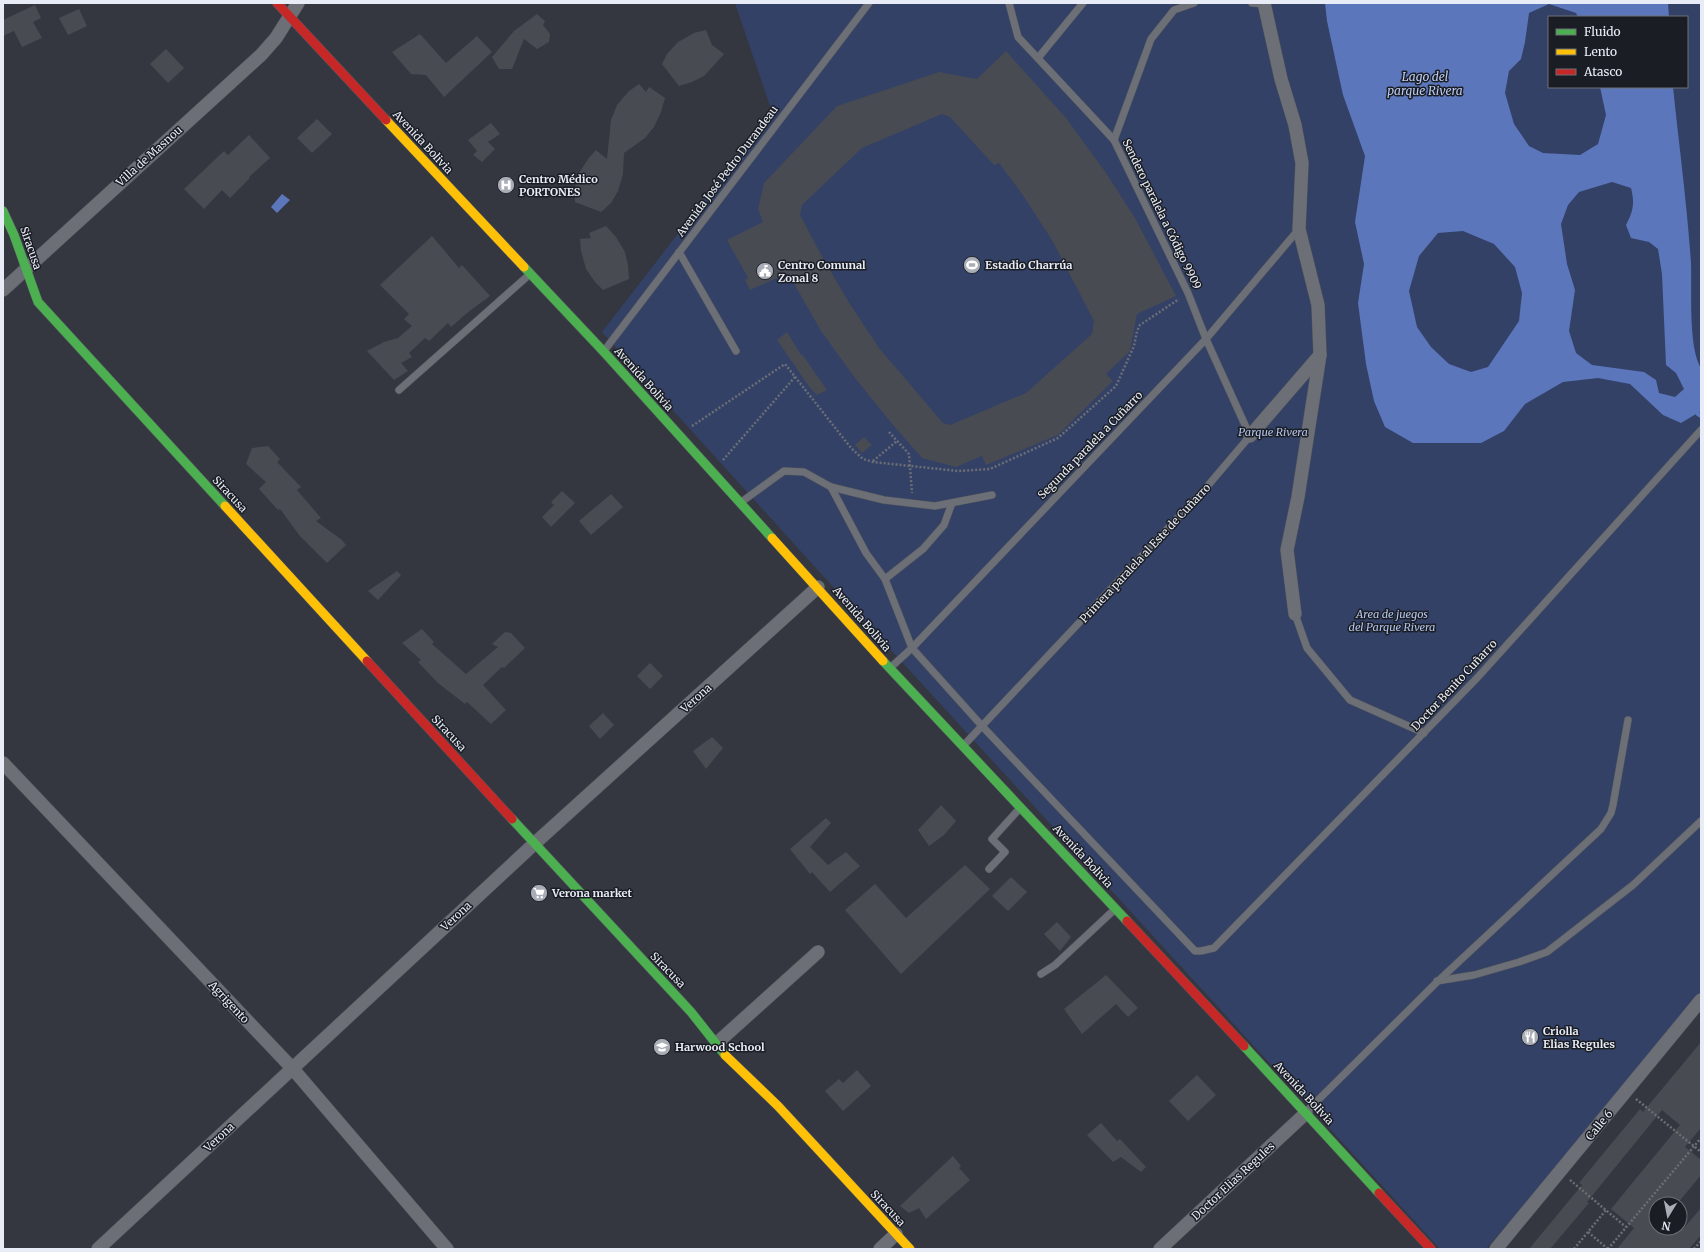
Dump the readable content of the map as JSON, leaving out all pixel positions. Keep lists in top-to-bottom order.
{
  "streets": {
    "street": [
      "Avenida Bolivia",
      "Villa de Masnou",
      "Siracusa",
      "Primera paralela al Este de Cuñarro",
      "Verona",
      "Agrigento",
      "Calle 6",
      "Doctor Elias Regules"
    ],
    "lane": [
      "Avenida José Pedro Durandeau",
      "Sendero paralela a Código 9909",
      "Segunda paralela a Cuñarro",
      "Doctor Benito Cuñarro"
    ]
  },
  "crossings": [
    ["Avenida Bolivia", "Villa de Masnou"],
    ["Avenida Bolivia", "Avenida José Pedro Durandeau"],
    ["Avenida Bolivia", "Segunda paralela a Cuñarro"],
    ["Avenida Bolivia", "Primera paralela al Este de Cuñarro"],
    ["Avenida Bolivia", "Verona"],
    ["Avenida Bolivia", "Doctor Elias Regules"],
    ["Villa de Masnou", "Siracusa"],
    ["Sendero paralela a Código 9909", "Segunda paralela a Cuñarro"],
    ["Sendero paralela a Código 9909", "Primera paralela al Este de Cuñarro"],
    ["Siracusa", "Verona"],
    ["Primera paralela al Este de Cuñarro", "Doctor Benito Cuñarro"],
    ["Verona", "Agrigento"]
  ],
  "water": ["Lago del parque Rivera"],
  "parks": ["Parque Rivera", "Area de juegos del Parque Rivera"],
  "places": {
    "hospital": ["Centro Médico PORTONES"],
    "sports": ["Estadio Charrúa"],
    "public building": ["Centro Comunal Zonal 8"],
    "supermarket": ["Verona market"],
    "restaurant": ["Criolla Elias Regules"],
    "school or university": ["Harwood School"]
  },
  "legend": ["Fluido", "Lento", "Atasco"],
  "north": "bottom"
}
